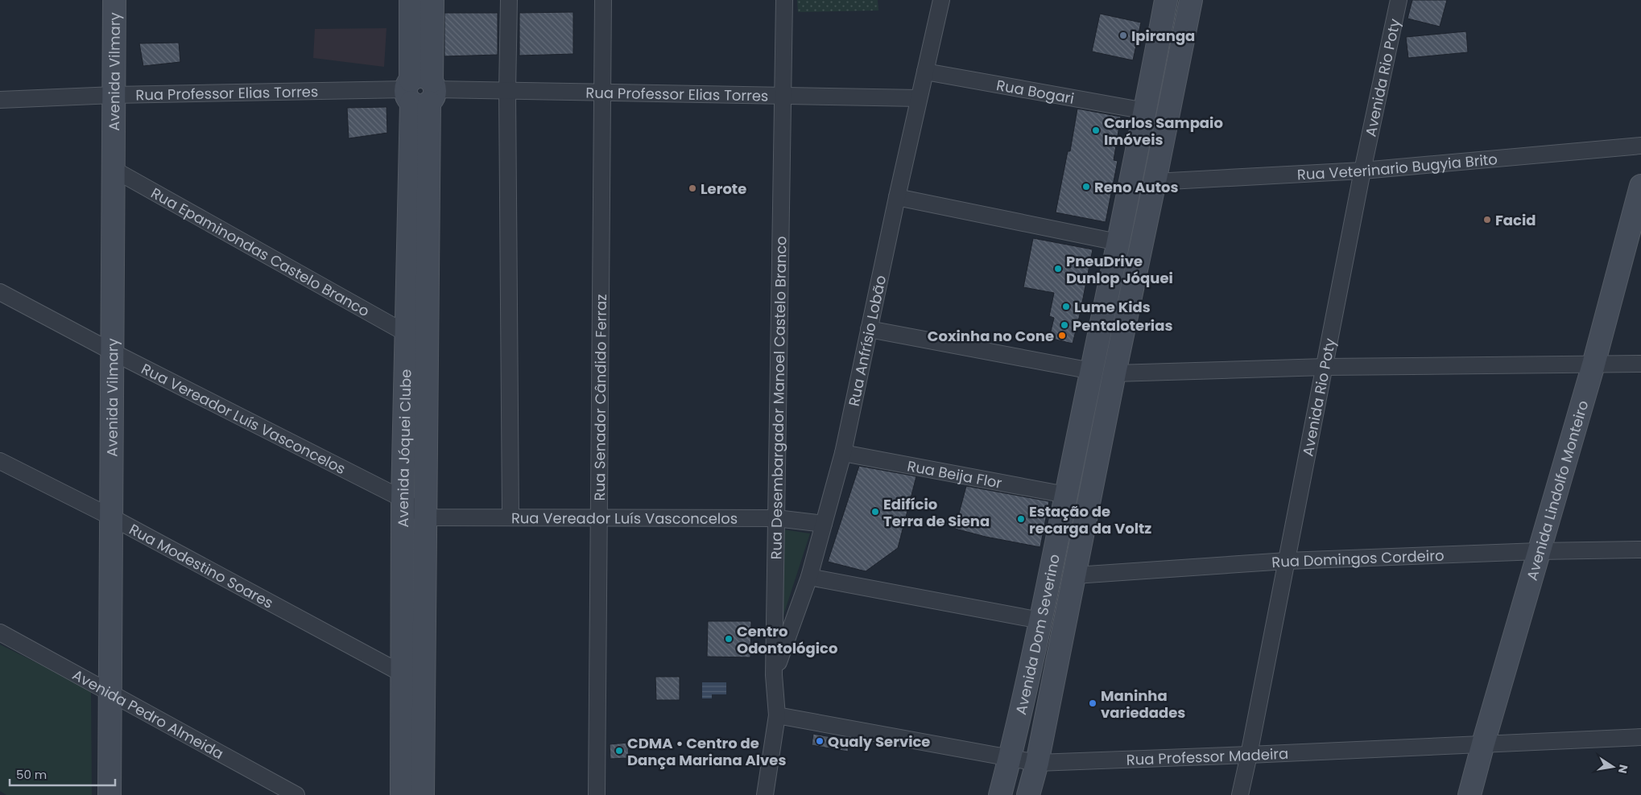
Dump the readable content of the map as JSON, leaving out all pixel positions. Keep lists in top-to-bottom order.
{
  "streets": {
    "main road": [
      "Avenida Vilmary",
      "Avenida Jóquei Clube",
      "Avenida Lindolfo Monteiro",
      "Avenida Dom Severino"
    ],
    "street": [
      "Avenida Rio Poty",
      "Rua Bogari",
      "Rua Professor Elias Torres",
      "Rua Veterinario Bugyia Brito",
      "Rua Epaminondas Castelo Branco",
      "Rua Anfrísio Lobão",
      "Rua Senador Cândido Ferraz",
      "Rua Desembargador Manoel Castelo Branco",
      "Rua Vereador Luís Vasconcelos",
      "Rua Beija Flor",
      "Rua Domingos Cordeiro",
      "Rua Modestino Soares",
      "Avenida Pedro Almeida",
      "Rua Professor Madeira"
    ]
  },
  "crossings": [
    ["Avenida Vilmary", "Rua Professor Elias Torres"],
    ["Avenida Vilmary", "Rua Epaminondas Castelo Branco"],
    ["Avenida Vilmary", "Rua Vereador Luís Vasconcelos"],
    ["Avenida Vilmary", "Rua Modestino Soares"],
    ["Avenida Vilmary", "Avenida Pedro Almeida"],
    ["Avenida Rio Poty", "Rua Veterinario Bugyia Brito"],
    ["Avenida Rio Poty", "Rua Domingos Cordeiro"],
    ["Avenida Rio Poty", "Rua Professor Madeira"],
    ["Rua Bogari", "Rua Anfrísio Lobão"],
    ["Rua Bogari", "Avenida Dom Severino"],
    ["Rua Professor Elias Torres", "Rua Anfrísio Lobão"],
    ["Rua Professor Elias Torres", "Rua Senador Cândido Ferraz"],
    ["Rua Professor Elias Torres", "Rua Desembargador Manoel Castelo Branco"],
    ["Rua Professor Elias Torres", "Avenida Jóquei Clube"],
    ["Rua Veterinario Bugyia Brito", "Avenida Dom Severino"],
    ["Rua Epaminondas Castelo Branco", "Avenida Jóquei Clube"],
    ["Rua Anfrísio Lobão", "Rua Desembargador Manoel Castelo Branco"],
    ["Rua Anfrísio Lobão", "Rua Vereador Luís Vasconcelos"],
    ["Rua Anfrísio Lobão", "Rua Beija Flor"],
    ["Rua Senador Cândido Ferraz", "Rua Vereador Luís Vasconcelos"],
    ["Rua Desembargador Manoel Castelo Branco", "Rua Vereador Luís Vasconcelos"],
    ["Rua Desembargador Manoel Castelo Branco", "Rua Professor Madeira"],
    ["Rua Vereador Luís Vasconcelos", "Avenida Jóquei Clube"],
    ["Avenida Jóquei Clube", "Rua Modestino Soares"],
    ["Rua Beija Flor", "Avenida Dom Severino"],
    ["Avenida Lindolfo Monteiro", "Rua Domingos Cordeiro"],
    ["Avenida Lindolfo Monteiro", "Rua Professor Madeira"],
    ["Rua Domingos Cordeiro", "Avenida Dom Severino"],
    ["Avenida Dom Severino", "Rua Professor Madeira"]
  ],
  "places": [
    "Ipiranga",
    "Carlos Sampaio Imóveis",
    "Reno Autos",
    "Lerote",
    "Facid",
    "PneuDrive Dunlop Jóquei",
    "Lume Kids",
    "Pentaloterias",
    "Coxinha no Cone",
    "Edifício Terra de Siena",
    "Estação de recarga da Voltz",
    "Centro Odontológico",
    "Maninha variedades",
    "Qualy Service",
    "CDMA • Centro de Dança Mariana Alves"
  ],
  "scale_bar": "50 m",
  "north": "right"
}
